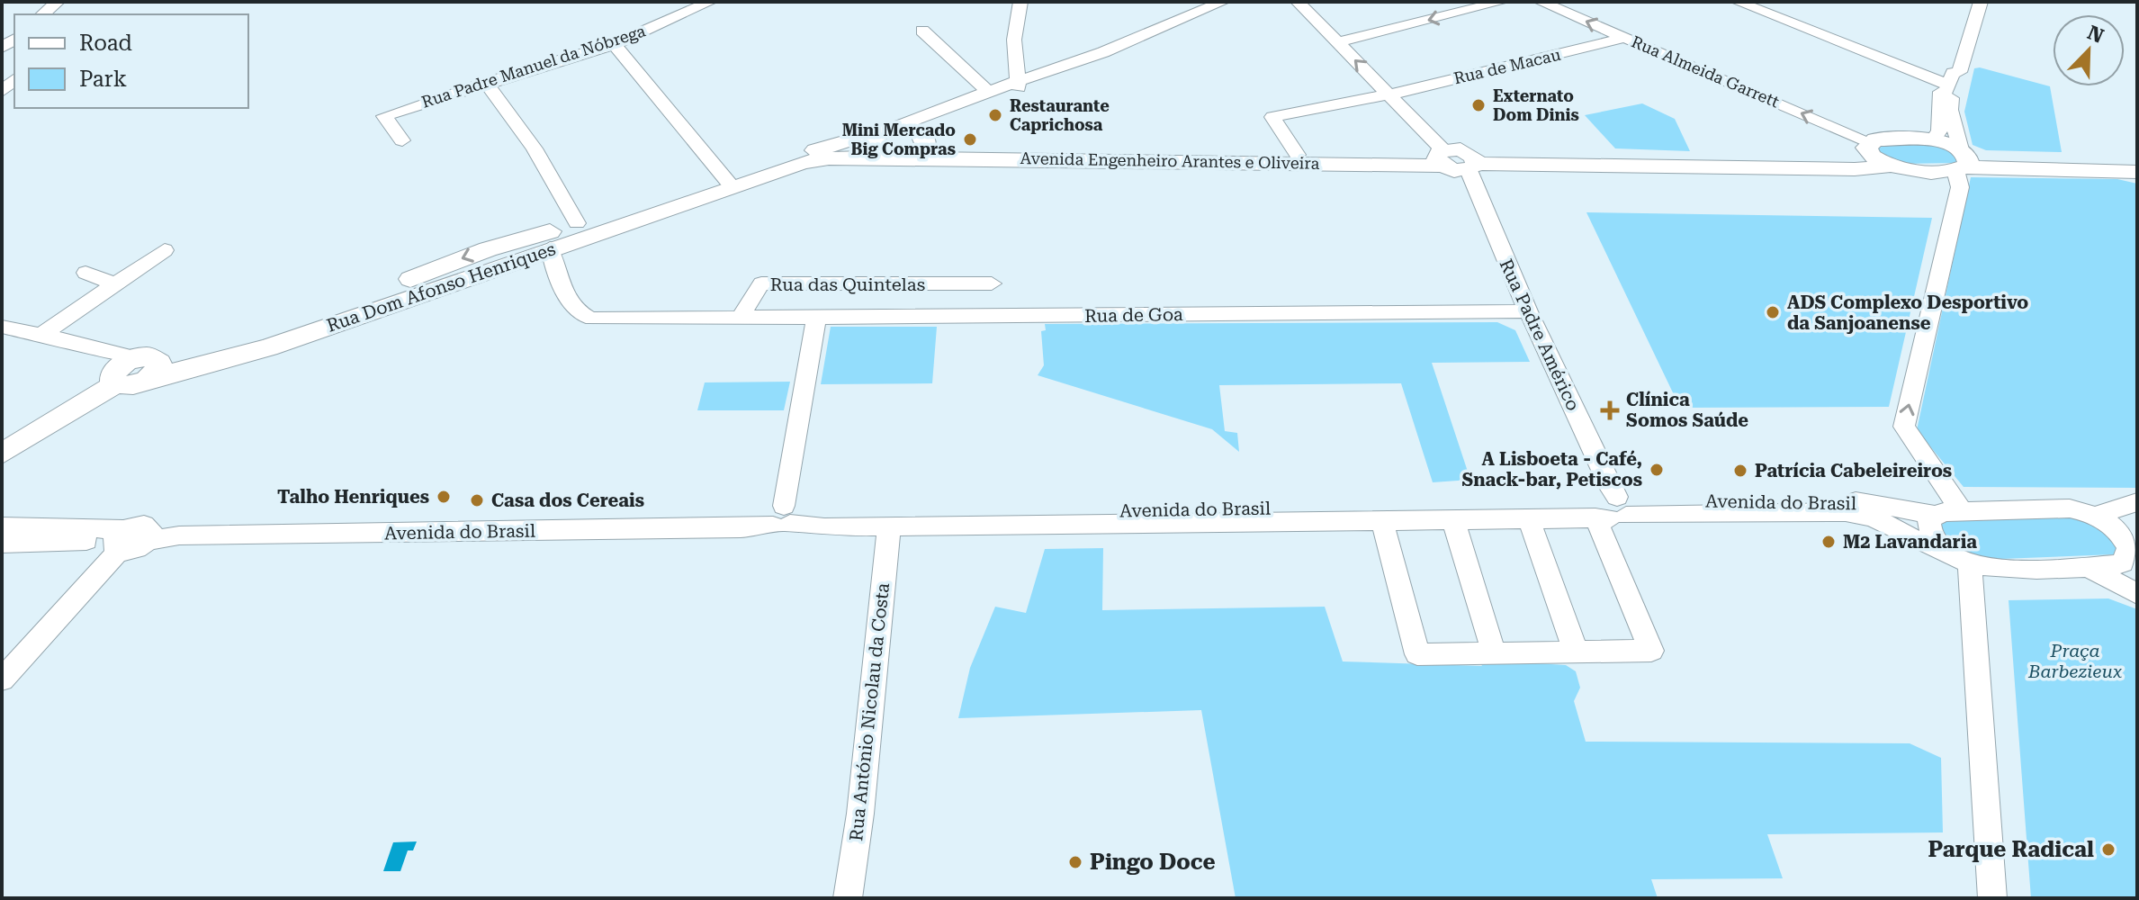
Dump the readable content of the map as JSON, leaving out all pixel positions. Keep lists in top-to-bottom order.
{
  "streets": {
    "main road": ["Avenida Engenheiro Arantes e Oliveira", "Rua Dom Afonso Henriques"],
    "street": [
      "Rua Padre Manuel da Nóbrega",
      "Rua de Macau",
      "Rua Almeida Garrett",
      "Rua das Quintelas",
      "Rua de Goa",
      "Rua Padre Américo",
      "Avenida do Brasil",
      "Rua António Nicolau da Costa"
    ]
  },
  "crossings": [
    ["Rua de Macau", "Rua Almeida Garrett"],
    ["Rua de Macau", "Avenida Engenheiro Arantes e Oliveira"],
    ["Rua de Macau", "Rua Padre Américo"],
    ["Rua Almeida Garrett", "Avenida Engenheiro Arantes e Oliveira"],
    ["Avenida Engenheiro Arantes e Oliveira", "Rua Dom Afonso Henriques"],
    ["Avenida Engenheiro Arantes e Oliveira", "Rua Padre Américo"],
    ["Rua das Quintelas", "Rua de Goa"],
    ["Rua de Goa", "Rua Padre Américo"],
    ["Rua Padre Américo", "Avenida do Brasil"],
    ["Avenida do Brasil", "Rua António Nicolau da Costa"]
  ],
  "parks": ["Praça Barbezieux"],
  "places": {
    "other": [
      "Externato Dom Dinis",
      "Restaurante Caprichosa",
      "Mini Mercado Big Compras",
      "ADS Complexo Desportivo da Sanjoanense",
      "A Lisboeta - Café, Snack-bar, Petiscos",
      "Patrícia Cabeleireiros",
      "Talho Henriques",
      "Casa dos Cereais",
      "M2 Lavandaria",
      "Parque Radical",
      "Pingo Doce"
    ],
    "health": ["Clínica Somos Saúde"]
  },
  "legend": ["Road", "Park"],
  "north": "top right"
}
